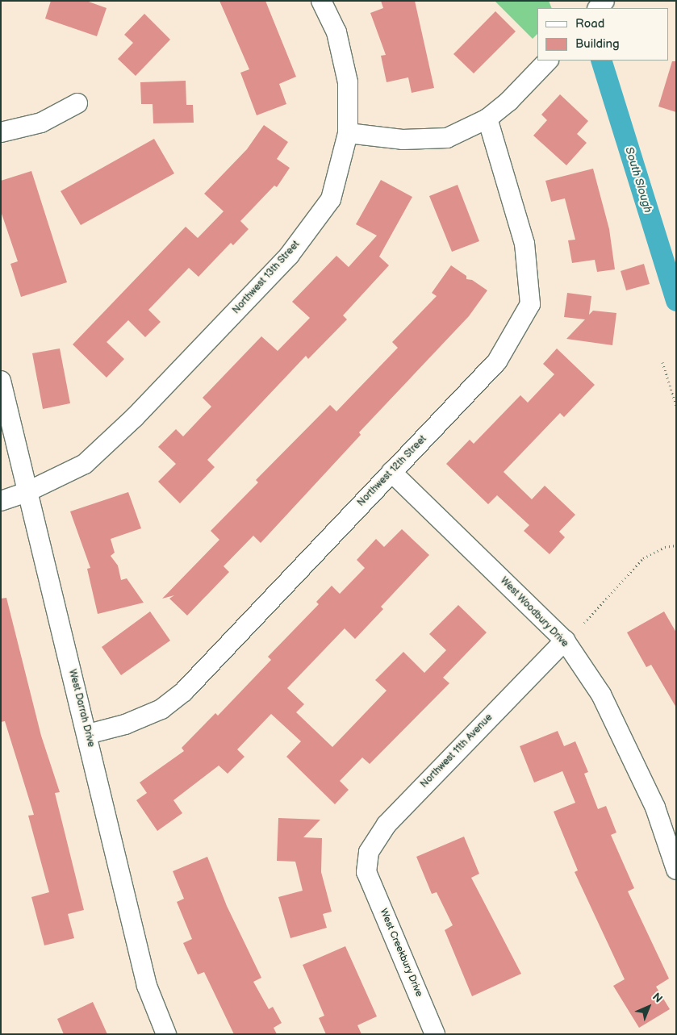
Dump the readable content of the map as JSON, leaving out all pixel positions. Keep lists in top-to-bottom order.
{
  "streets": {
    "street": [
      "Northwest 13th Street",
      "Northwest 12th Street",
      "West Woodbury Drive",
      "West Darrah Drive",
      "Northwest 11th Avenue",
      "West Creekbury Drive"
    ]
  },
  "crossings": [
    ["Northwest 13th Street", "West Darrah Drive"],
    ["Northwest 12th Street", "West Woodbury Drive"],
    ["Northwest 12th Street", "West Darrah Drive"],
    ["West Woodbury Drive", "Northwest 11th Avenue"],
    ["Northwest 11th Avenue", "West Creekbury Drive"]
  ],
  "water": ["South Slough"],
  "legend": ["Road", "Building"],
  "north": "top right"
}
